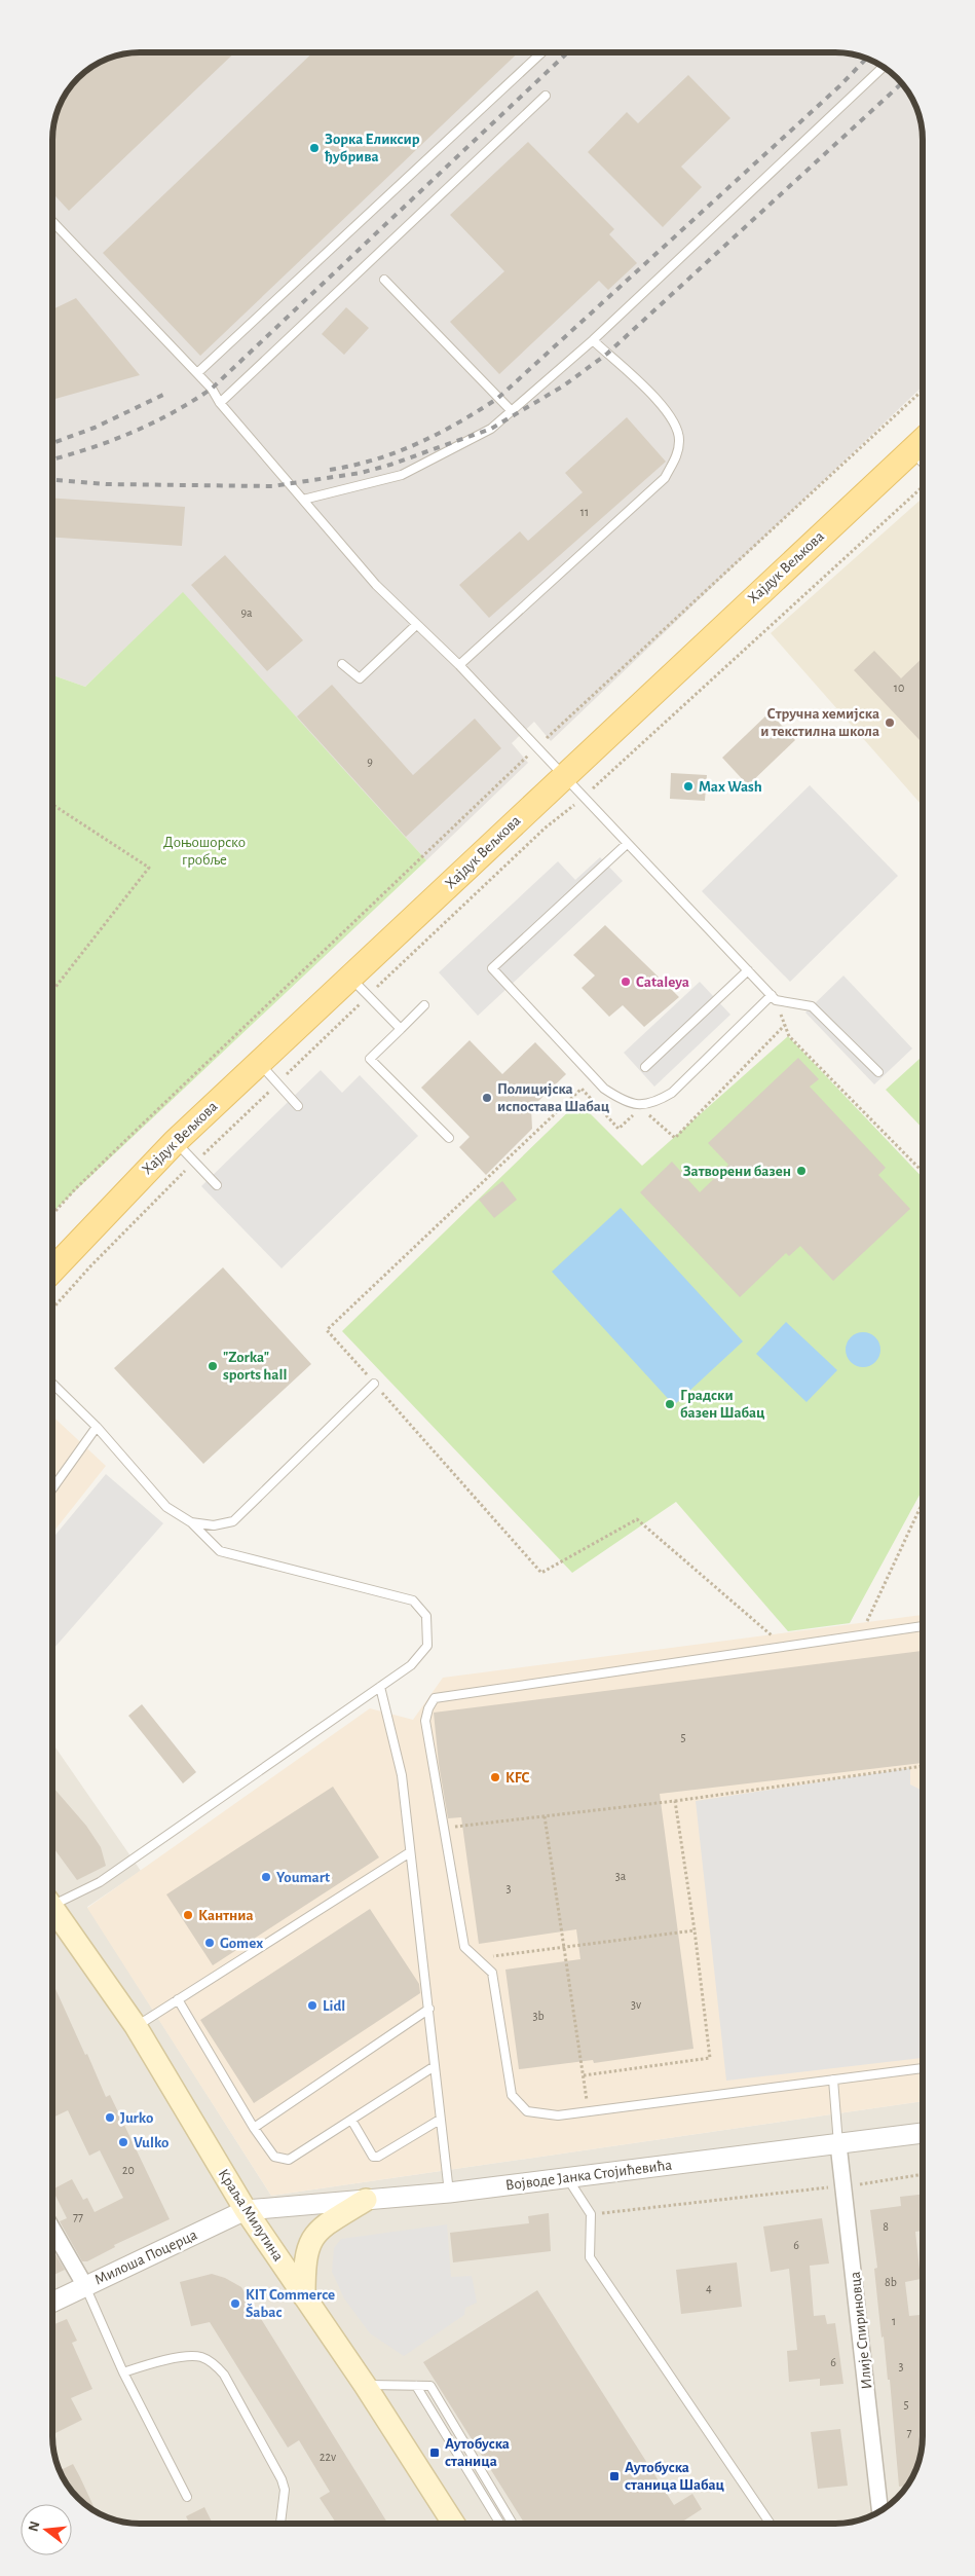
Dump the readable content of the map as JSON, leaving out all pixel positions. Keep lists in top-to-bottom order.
{
  "streets": {
    "main road": ["Хајдук Вељкова", "Краља Милутина"],
    "street": ["Војводе Јанка Стојићевића", "Милоша Поцерца", "Илије Спириновца"]
  },
  "crossings": [
    ["Војводе Јанка Стојићевића", "Краља Милутина"],
    ["Војводе Јанка Стојићевића", "Милоша Поцерца"],
    ["Војводе Јанка Стојићевића", "Илије Спириновца"],
    ["Краља Милутина", "Милоша Поцерца"]
  ],
  "parks": ["Доњошорско гробље"],
  "places": {
    "other": [
      "Зорка Еликсир ђубрива",
      "Стручна хемијска и текстилна школа",
      "Max Wash",
      "Cataleya",
      "Полицијска испостава Шабац",
      "Затворени базен",
      "\"Zorka\" sports hall",
      "Градски базен Шабац",
      "KFC",
      "Youmart",
      "Кантниа",
      "Gomex",
      "Lidl",
      "Jurko",
      "Vulko",
      "KIT Commerce Šabac"
    ],
    "transit": ["Аутобуска станица", "Аутобуска станица Шабац"]
  },
  "house_numbers": [
    "11",
    "9a",
    "10",
    "9",
    "5",
    "3a",
    "3",
    "3v",
    "3b",
    "20",
    "77",
    "8",
    "6",
    "8b",
    "4",
    "1",
    "6",
    "3",
    "5",
    "7",
    "22v"
  ],
  "north": "left"
}
